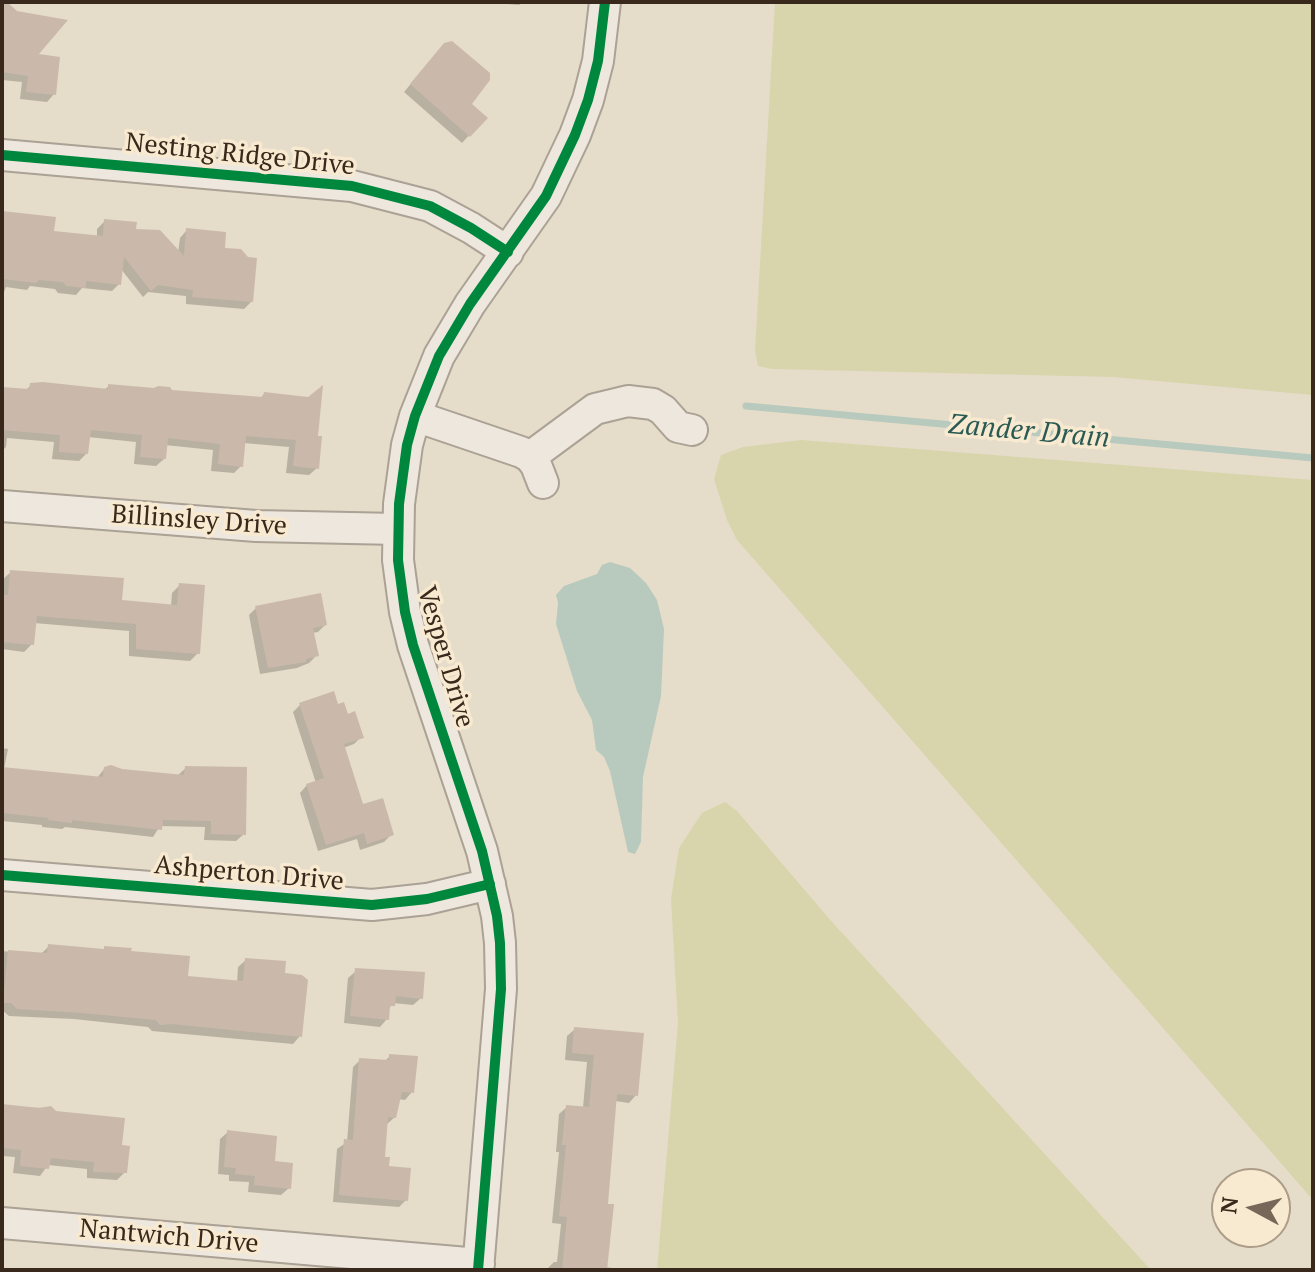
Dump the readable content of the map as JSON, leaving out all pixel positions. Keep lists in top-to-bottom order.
{
  "streets": {
    "street": [
      "Nesting Ridge Drive",
      "Billinsley Drive",
      "Vesper Drive",
      "Ashperton Drive",
      "Nantwich Drive"
    ]
  },
  "crossings": [
    ["Nesting Ridge Drive", "Vesper Drive"],
    ["Billinsley Drive", "Vesper Drive"],
    ["Vesper Drive", "Ashperton Drive"],
    ["Vesper Drive", "Nantwich Drive"]
  ],
  "water": ["Zander Drain"],
  "north": "left"
}
